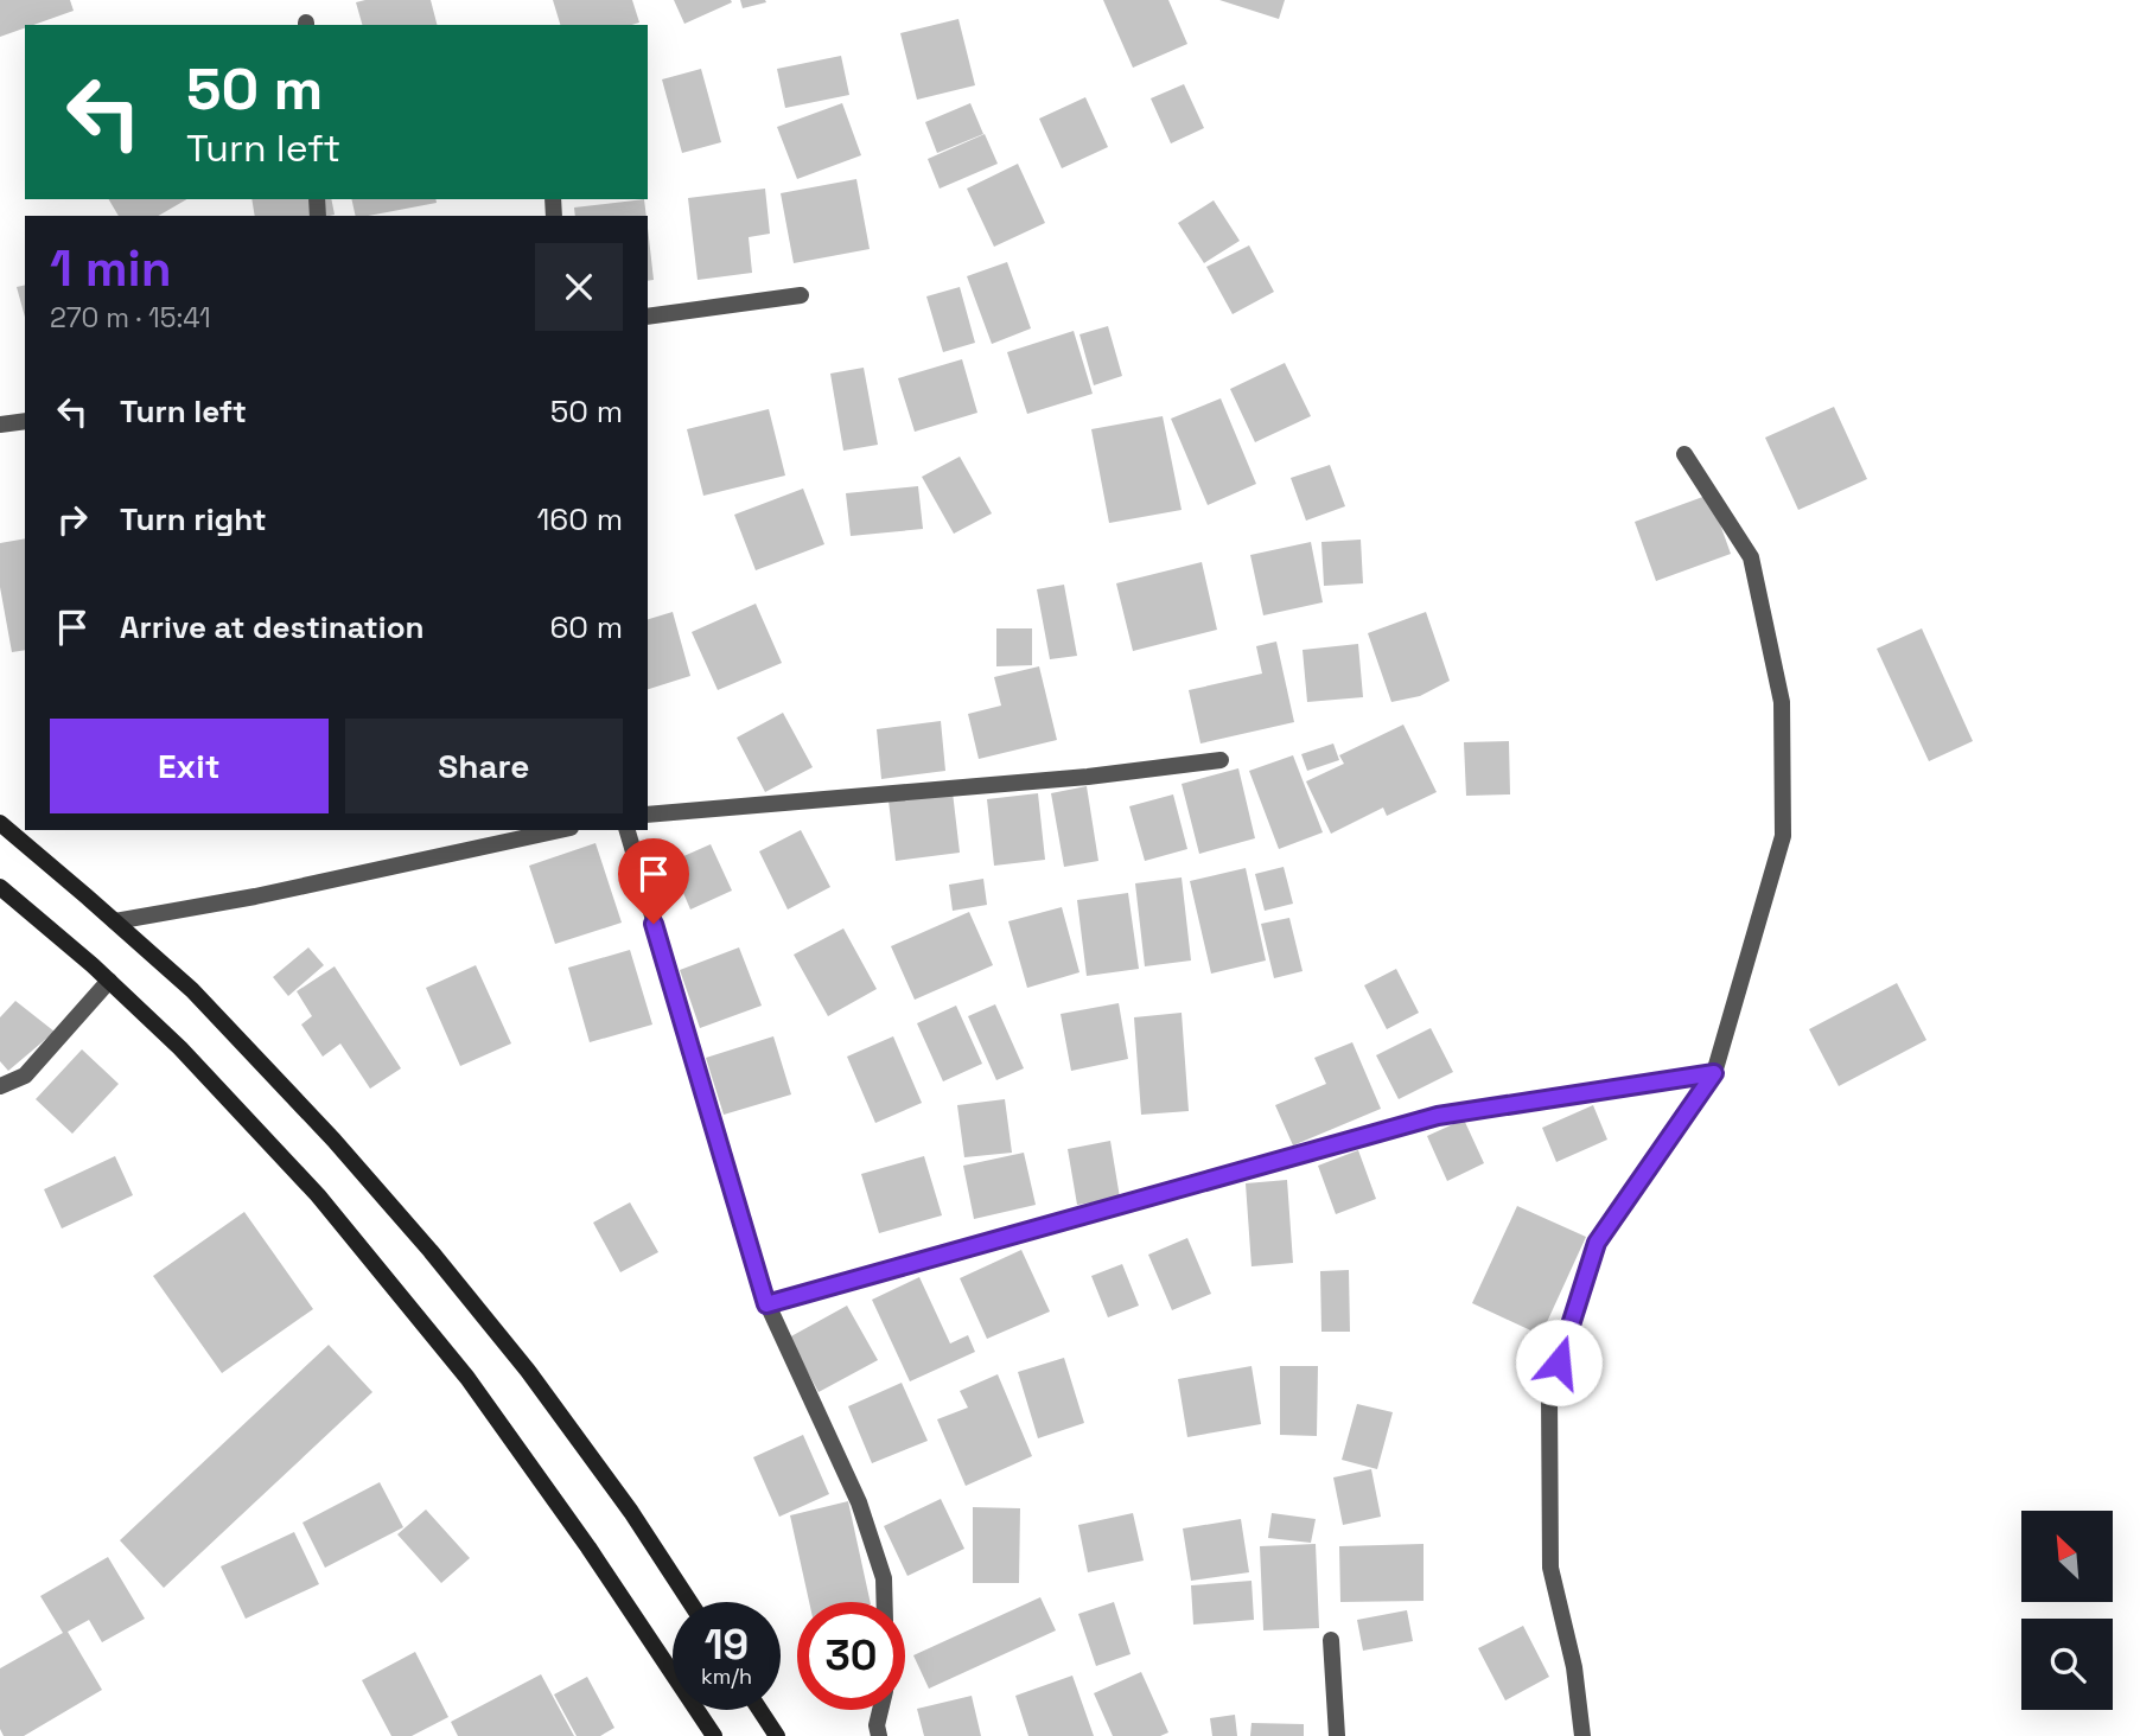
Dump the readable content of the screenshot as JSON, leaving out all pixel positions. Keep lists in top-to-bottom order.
{
  "north": "top left",
  "page": {
    "turn": ["50 m", "Turn left"],
    "heading": ["1 min", "270 m · 15:41"],
    "list": [
      {
        "name": "Turn left",
        "value": "50 m"
      },
      {
        "name": "Turn right",
        "value": "160 m"
      },
      {
        "name": "Arrive at destination",
        "value": "60 m"
      }
    ],
    "buttons": ["Exit", "Share"],
    "speed": "19 km/h",
    "limit": "30"
  }
}
